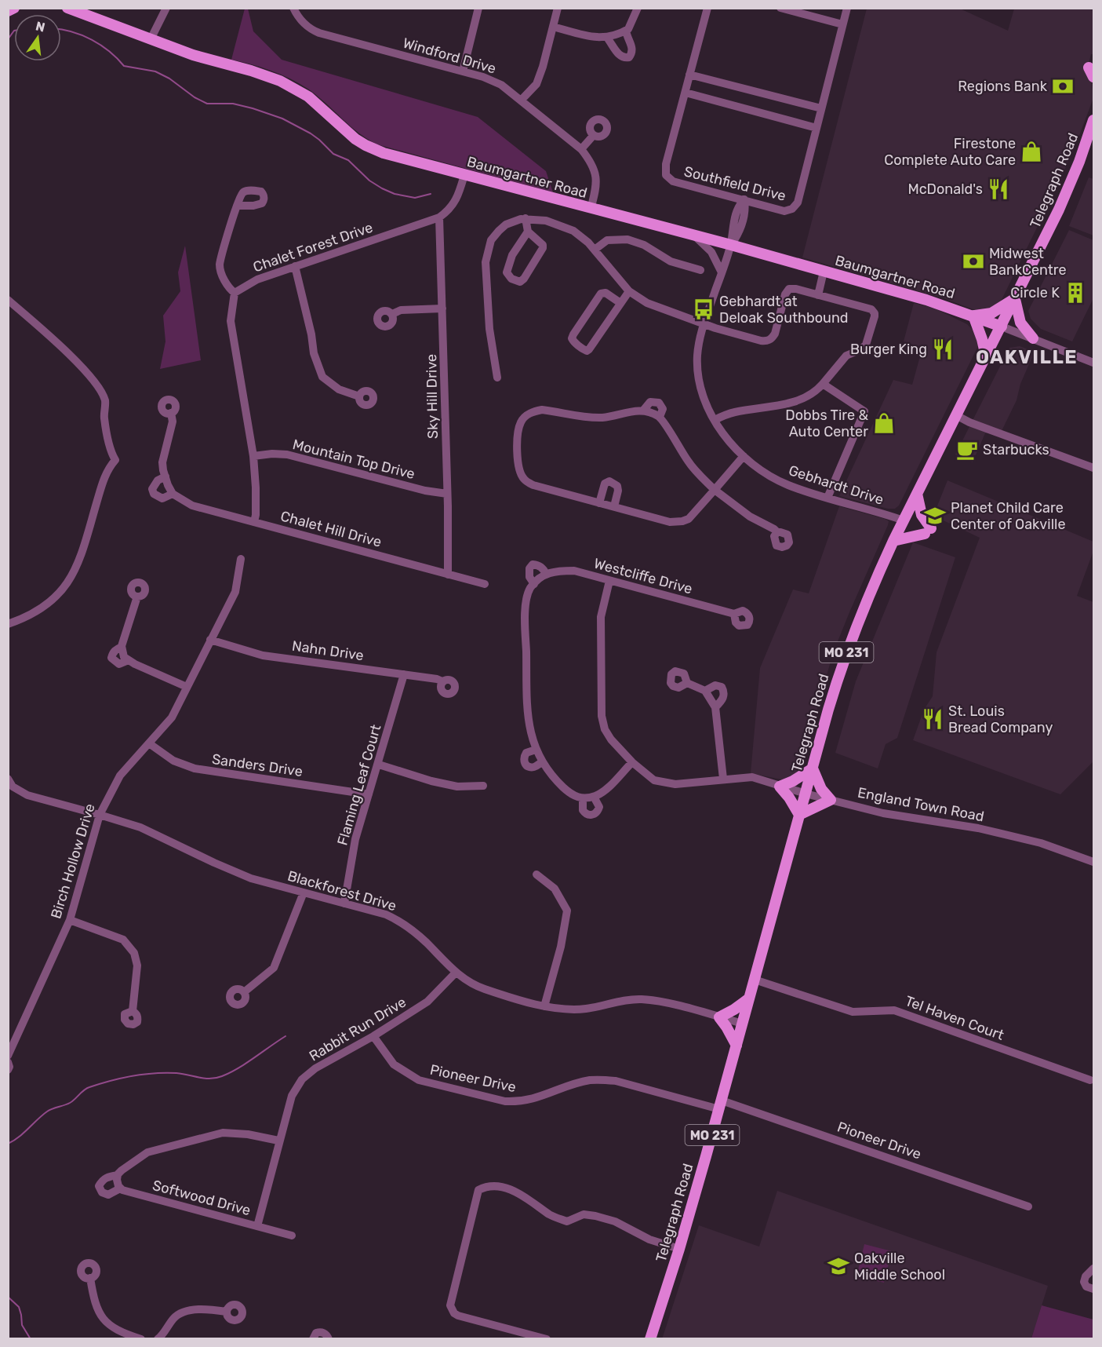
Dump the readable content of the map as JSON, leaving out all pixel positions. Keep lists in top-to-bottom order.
{
  "streets": {
    "main road": ["Baumgartner Road", "Telegraph Road", "MO 231"],
    "street": [
      "Windford Drive",
      "Southfield Drive",
      "Chalet Forest Drive",
      "Sky Hill Drive",
      "Mountain Top Drive",
      "Gebhardt Drive",
      "Chalet Hill Drive",
      "Westcliffe Drive",
      "Nahn Drive",
      "Sanders Drive",
      "Flaming Leaf Court",
      "England Town Road",
      "Birch Hollow Drive",
      "Blackforest Drive",
      "Tel Haven Court",
      "Rabbit Run Drive",
      "Pioneer Drive",
      "Softwood Drive"
    ]
  },
  "crossings": [
    ["Windford Drive", "Baumgartner Road"],
    ["Baumgartner Road", "Telegraph Road"],
    ["Baumgartner Road", "Chalet Forest Drive"],
    ["Baumgartner Road", "Gebhardt Drive"],
    ["Telegraph Road", "Gebhardt Drive"],
    ["Telegraph Road", "England Town Road"],
    ["Telegraph Road", "Blackforest Drive"],
    ["Telegraph Road", "Tel Haven Court"],
    ["Telegraph Road", "Pioneer Drive"],
    ["Southfield Drive", "Gebhardt Drive"],
    ["Chalet Forest Drive", "Sky Hill Drive"],
    ["Sky Hill Drive", "Mountain Top Drive"],
    ["Sky Hill Drive", "Chalet Hill Drive"],
    ["Westcliffe Drive", "England Town Road"],
    ["Nahn Drive", "Flaming Leaf Court"],
    ["Nahn Drive", "Birch Hollow Drive"],
    ["Sanders Drive", "Flaming Leaf Court"],
    ["Sanders Drive", "Birch Hollow Drive"],
    ["Flaming Leaf Court", "Blackforest Drive"],
    ["Birch Hollow Drive", "Blackforest Drive"],
    ["Blackforest Drive", "Rabbit Run Drive"],
    ["Rabbit Run Drive", "Pioneer Drive"],
    ["Rabbit Run Drive", "Softwood Drive"]
  ],
  "districts": ["OAKVILLE"],
  "places": {
    "bank": ["Regions Bank", "Midwest BankCentre"],
    "shop": ["Firestone Complete Auto Care", "Dobbs Tire & Auto Center"],
    "restaurant": ["McDonald's", "Burger King", "St. Louis Bread Company"],
    "building": ["Circle K"],
    "bus stop": ["Gebhardt at Deloak Southbound"],
    "cafe": ["Starbucks"],
    "school or university": ["Planet Child Care Center of Oakville", "Oakville Middle School"]
  },
  "north": "top"
}
